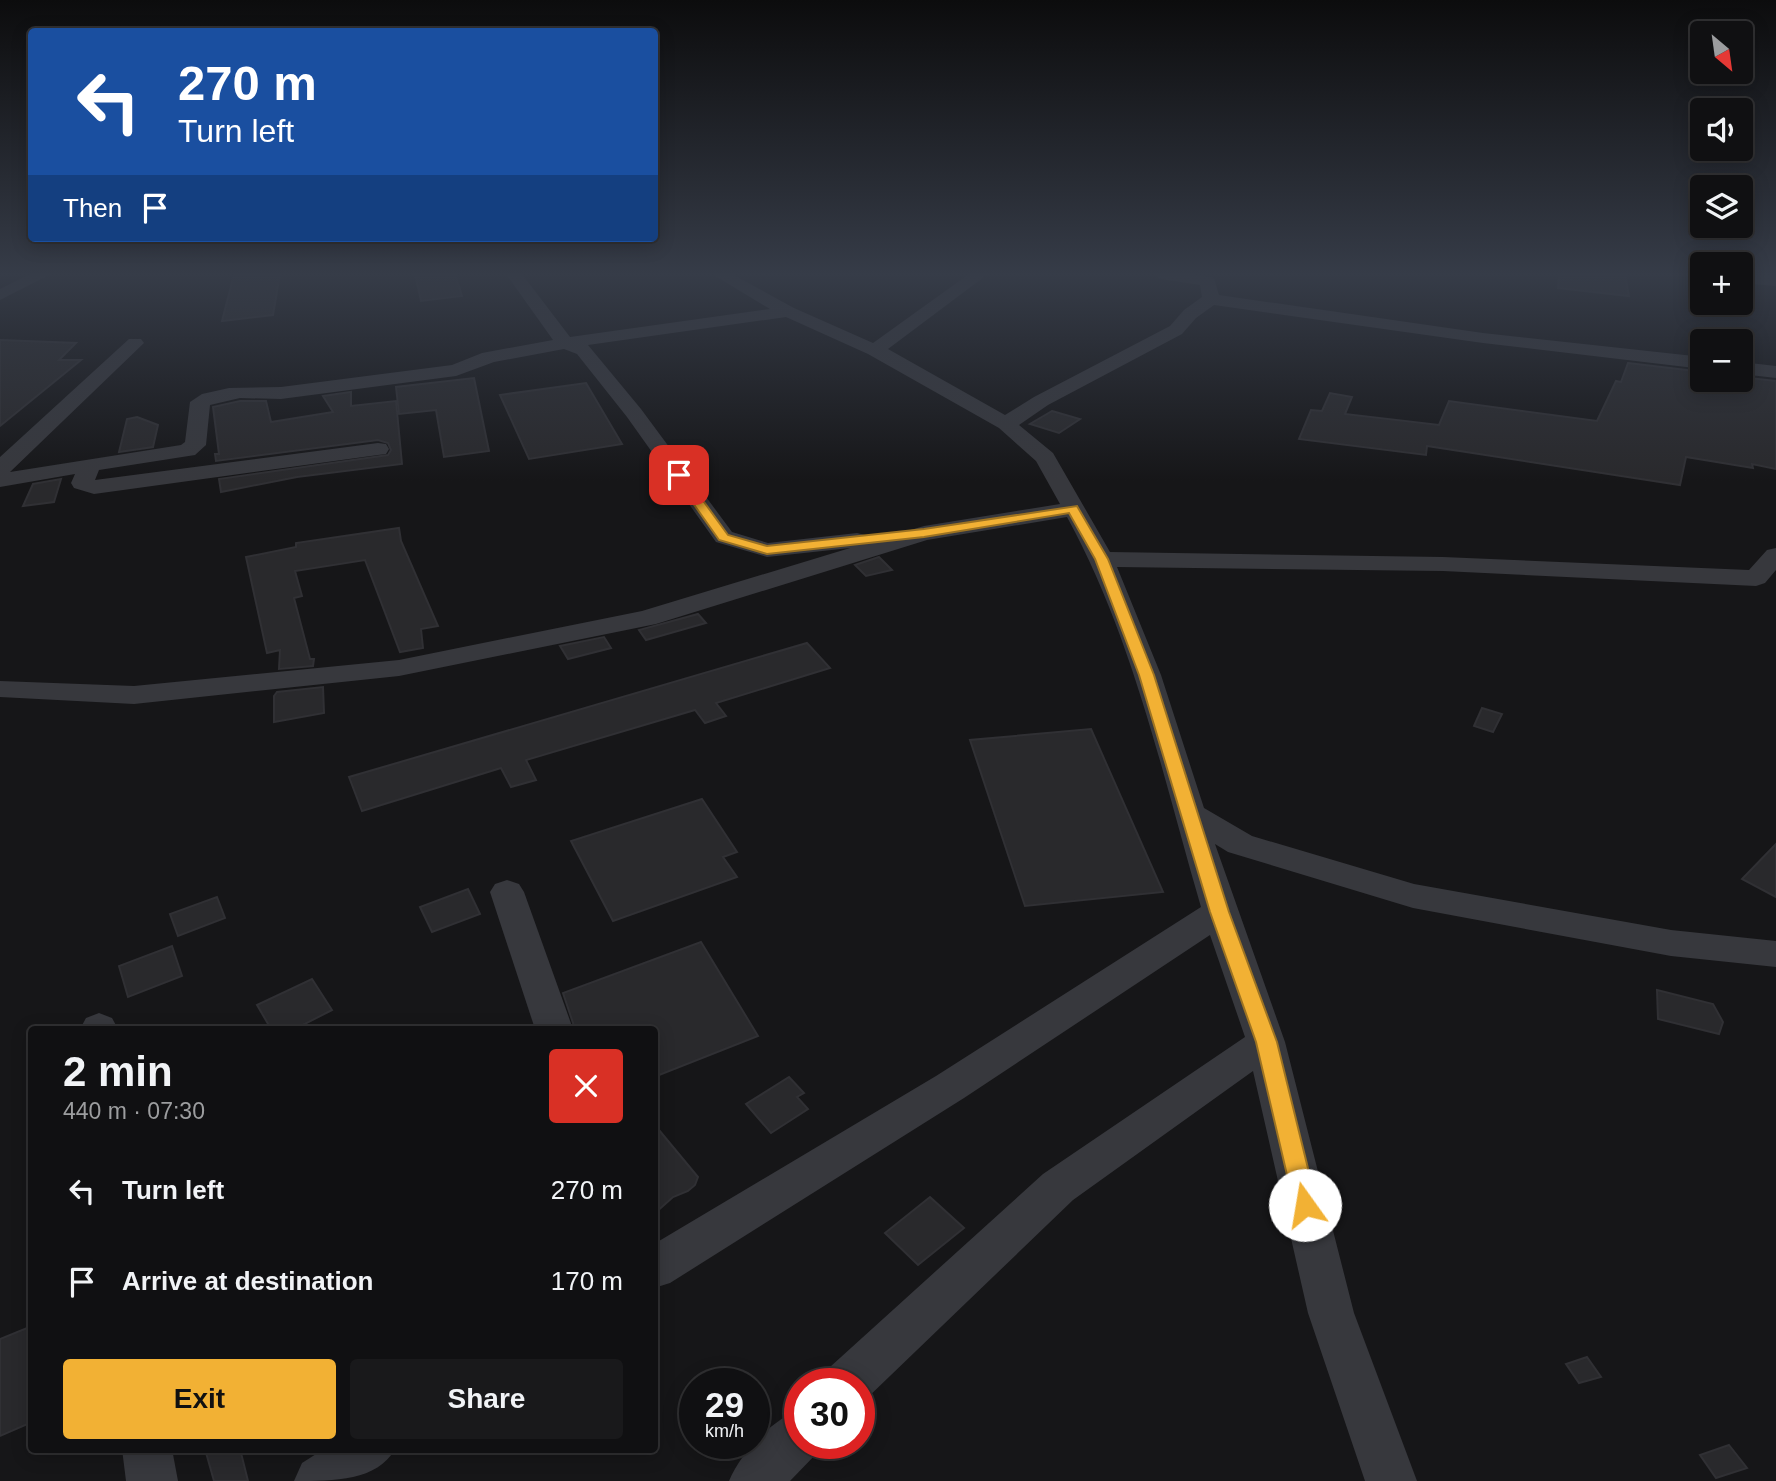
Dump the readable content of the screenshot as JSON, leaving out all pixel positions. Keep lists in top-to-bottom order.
{
  "north": "bottom right",
  "page": {
    "map_buttons": ["+", "−"],
    "turn": ["270 m", "Turn left"],
    "then": "Then",
    "heading": ["2 min", "440 m · 07:30"],
    "list": [
      {
        "name": "Turn left",
        "value": "270 m"
      },
      {
        "name": "Arrive at destination",
        "value": "170 m"
      }
    ],
    "buttons": ["Exit", "Share"],
    "speed": "29 km/h",
    "limit": "30"
  }
}
